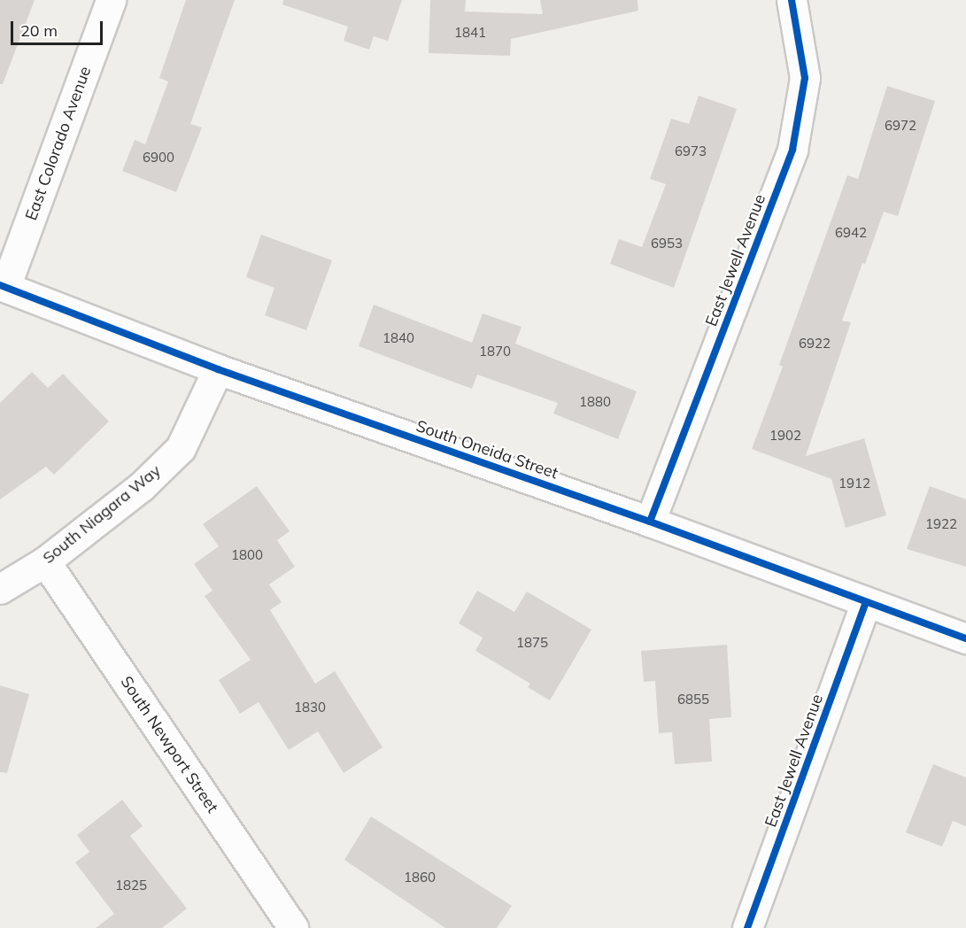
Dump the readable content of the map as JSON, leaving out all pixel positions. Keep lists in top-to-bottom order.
{
  "streets": {
    "street": [
      "East Colorado Avenue",
      "East Jewell Avenue",
      "South Oneida Street",
      "South Niagara Way",
      "South Newport Street"
    ]
  },
  "crossings": [
    ["East Colorado Avenue", "South Oneida Street"],
    ["East Jewell Avenue", "South Oneida Street"],
    ["South Oneida Street", "South Niagara Way"],
    ["South Niagara Way", "South Newport Street"]
  ],
  "house_numbers": [
    "1841",
    "6972",
    "6973",
    "6900",
    "6942",
    "6953",
    "1840",
    "6922",
    "1870",
    "1880",
    "1902",
    "1912",
    "1922",
    "1800",
    "1875",
    "6855",
    "1830",
    "1860",
    "1825"
  ],
  "scale_bar": "20 m"
}
